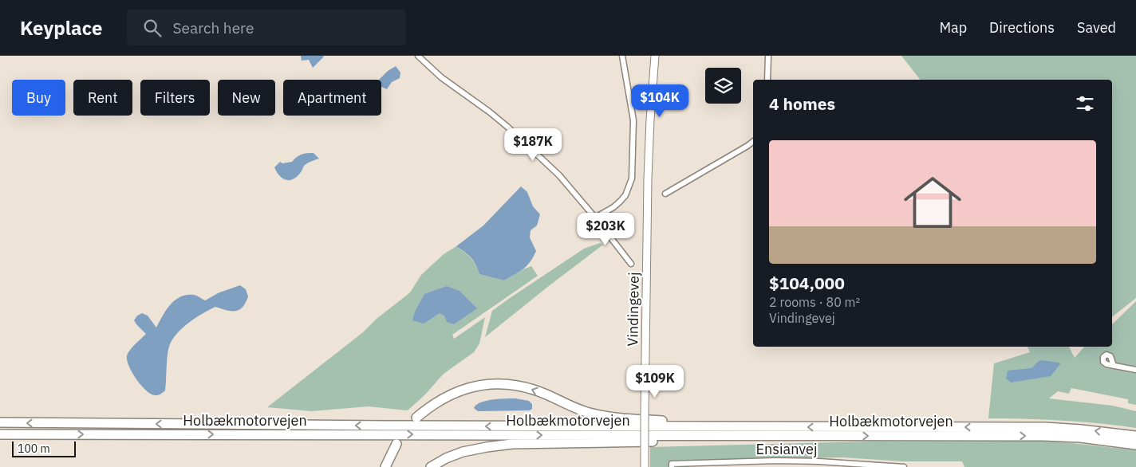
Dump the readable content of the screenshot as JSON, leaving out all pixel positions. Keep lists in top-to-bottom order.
{
  "streets": {
    "highway": ["Holbækmotorvejen"],
    "main road": ["Vindingevej"],
    "street": ["Ensianvej"]
  },
  "scale_bar": "100 m",
  "page": {
    "header": "Keyplace",
    "search": "Search here",
    "nav": ["Map", "Directions", "Saved"],
    "chip": [
      "Buy",
      "Rent",
      "Filters",
      "New",
      "Apartment"
    ],
    "heading": "4 homes",
    "price": [
      "$104K",
      "$187K",
      "$203K",
      "$109K"
    ],
    "list": [
      {
        "name": "$104,000",
        "note": "2 rooms · 80 m² · Vindingevej"
      }
    ],
    "scale": "100 m"
  }
}
